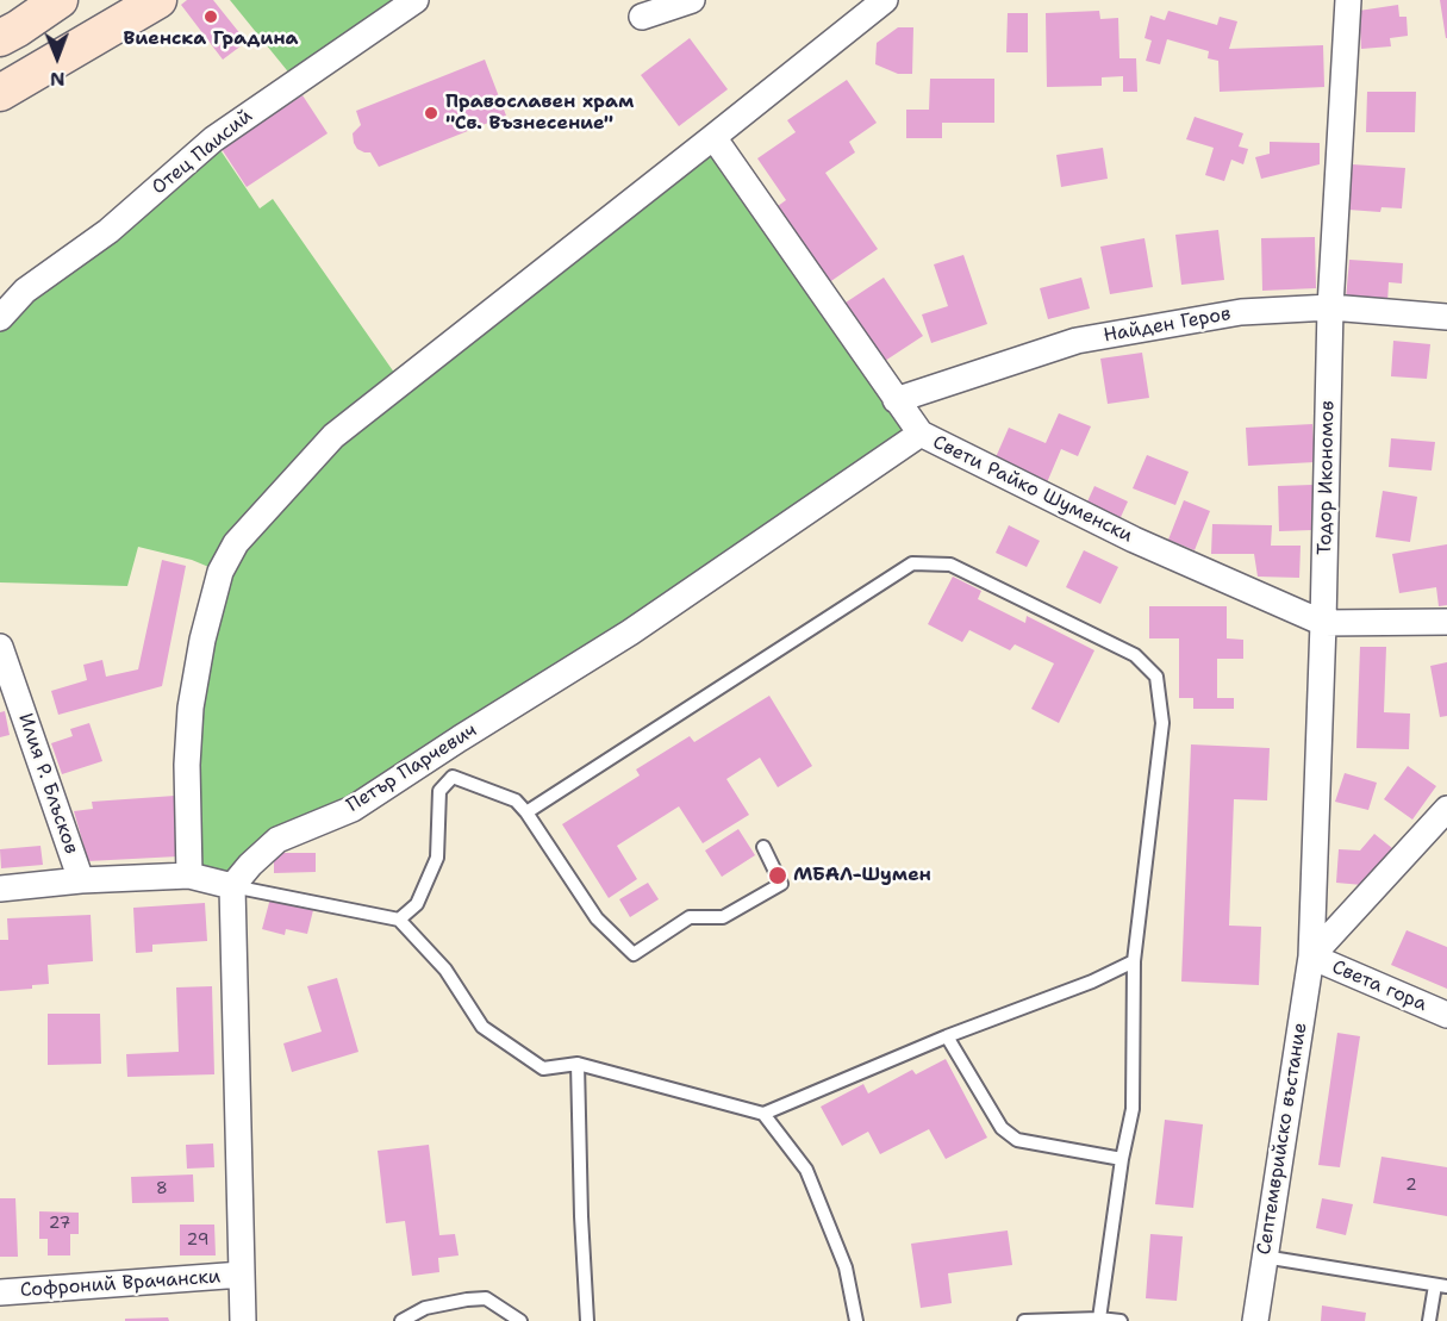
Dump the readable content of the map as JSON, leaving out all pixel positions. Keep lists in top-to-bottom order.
{
  "streets": {
    "street": [
      "Отец Паисий",
      "Найден Геров",
      "Тодор Икономов",
      "Свети Райко Шуменски",
      "Петър Парчевич",
      "Илия Р. Блъсков",
      "Света гора",
      "Септемврийско въстание",
      "Софроний Врачански"
    ]
  },
  "crossings": [
    ["Найден Геров", "Тодор Икономов"],
    ["Найден Геров", "Свети Райко Шуменски"],
    ["Тодор Икономов", "Свети Райко Шуменски"],
    ["Тодор Икономов", "Света гора"],
    ["Тодор Икономов", "Септемврийско въстание"],
    ["Свети Райко Шуменски", "Петър Парчевич"],
    ["Света гора", "Септемврийско въстание"]
  ],
  "places": ["Виенска Градина", "Православен храм \"Св. Възнесение\"", "МБАЛ-Шумен"],
  "house_numbers": [
    "2",
    "8",
    "27",
    "29"
  ],
  "north": "bottom"
}
